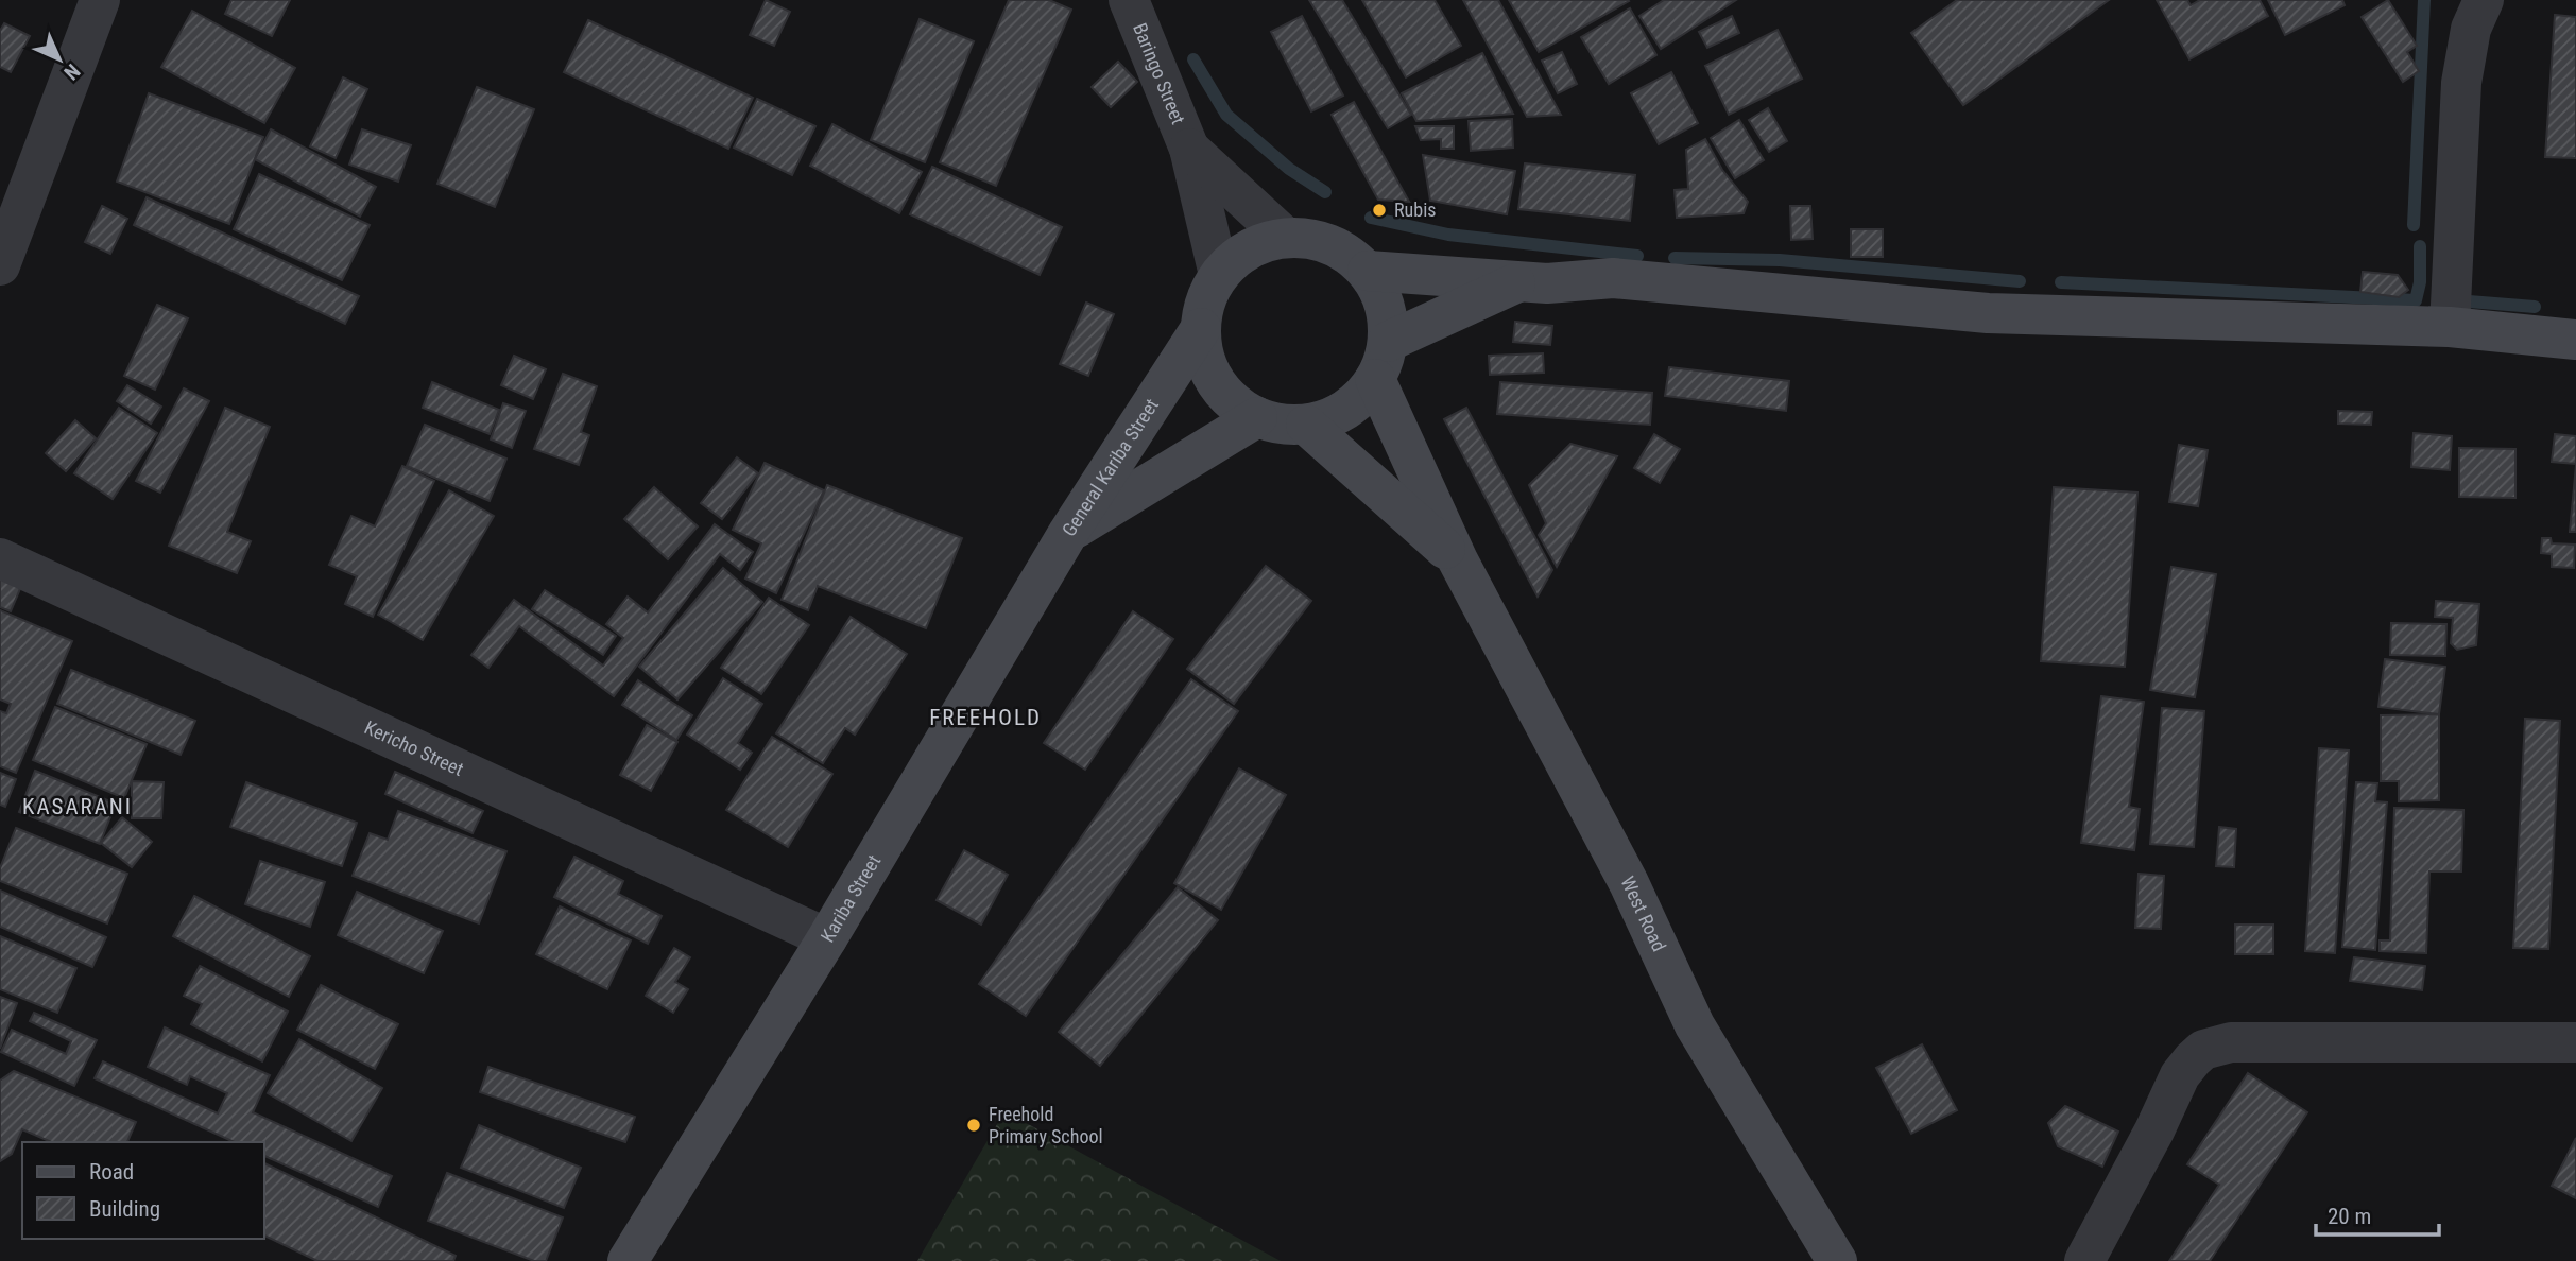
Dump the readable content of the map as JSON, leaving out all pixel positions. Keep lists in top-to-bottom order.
{
  "streets": {
    "street": [
      "Baringo Street",
      "General Kariba Street",
      "Kericho Street",
      "Kariba Street",
      "West Road"
    ]
  },
  "crossings": [
    ["Baringo Street", "General Kariba Street"],
    ["Baringo Street", "West Road"],
    ["General Kariba Street", "Kariba Street"],
    ["General Kariba Street", "West Road"],
    ["Kericho Street", "Kariba Street"]
  ],
  "districts": ["FREEHOLD", "KASARANI"],
  "places": ["Rubis", "Freehold Primary School"],
  "legend": ["Road", "Building"],
  "scale_bar": "20 m",
  "north": "bottom right"
}
